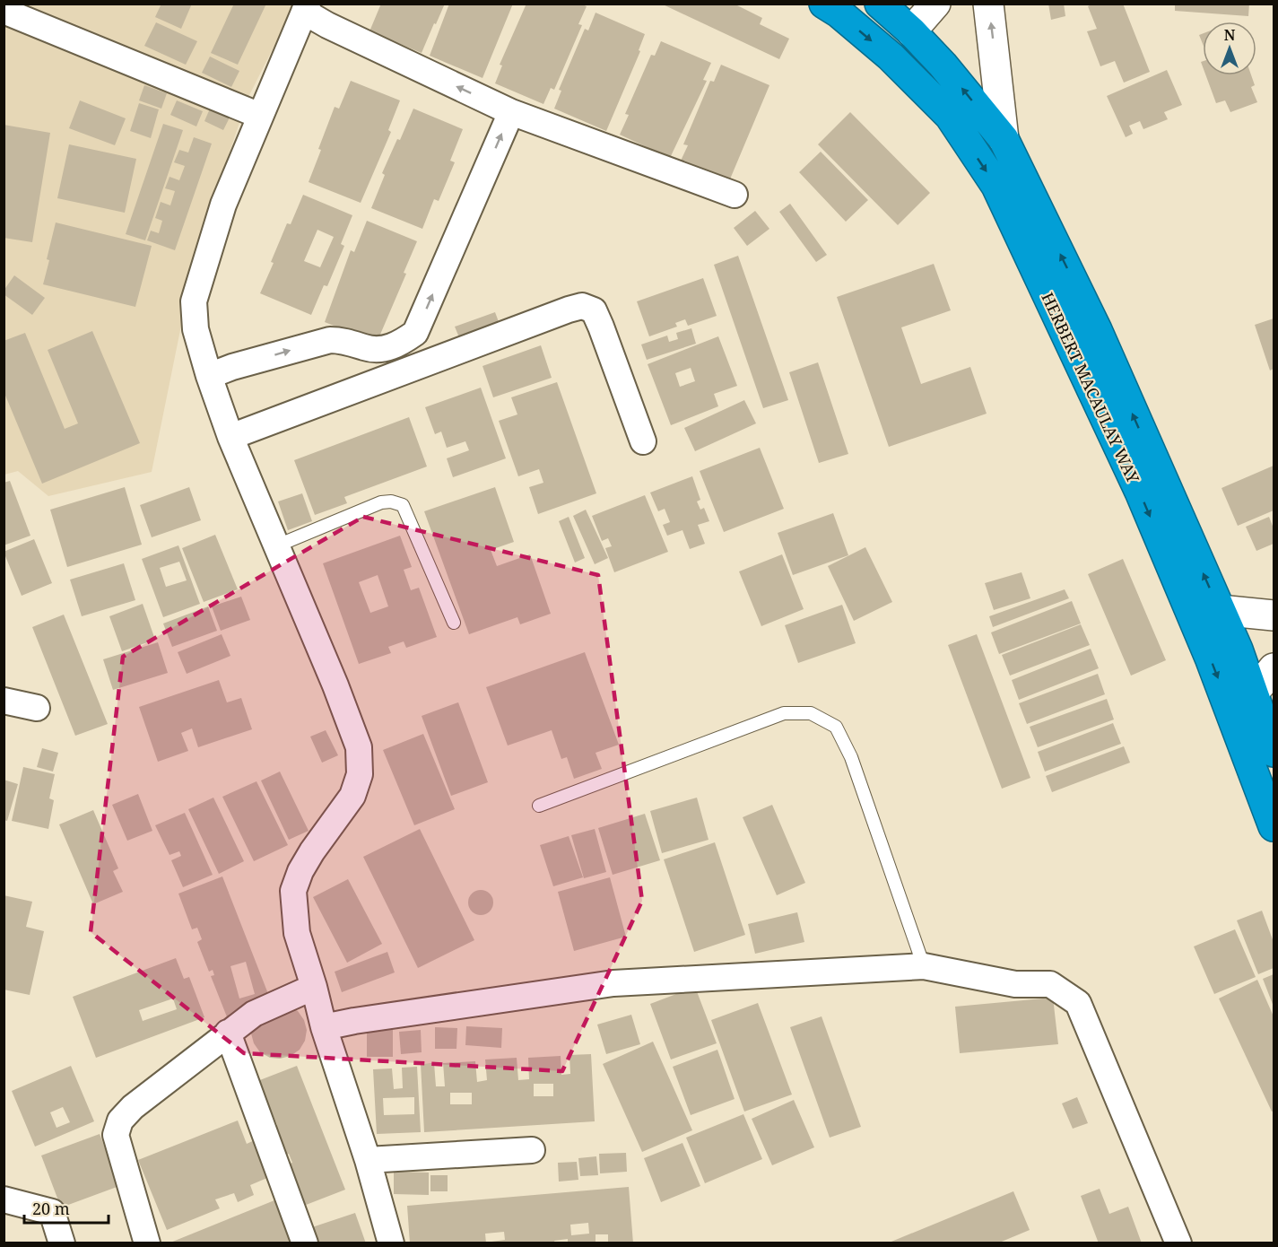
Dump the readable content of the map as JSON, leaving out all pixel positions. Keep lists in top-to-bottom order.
{
  "streets": {
    "highway": ["HERBERT MACAULAY WAY"]
  },
  "scale_bar": "20 m",
  "north": "top"
}
